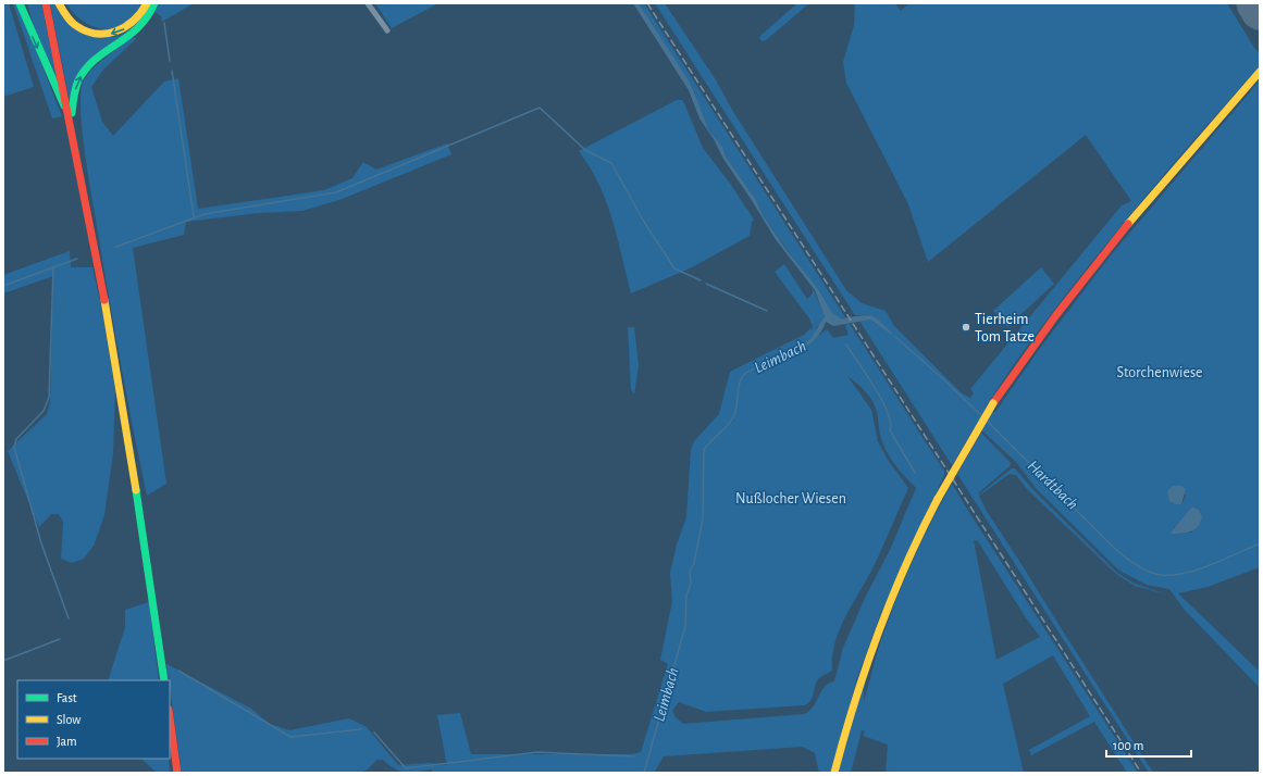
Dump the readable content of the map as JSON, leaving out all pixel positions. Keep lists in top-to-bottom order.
{
  "water": ["Leimbach", "Hardtbach"],
  "parks": ["Storchenwiese", "Nußlocher Wiesen"],
  "places": ["Tierheim Tom Tatze"],
  "legend": ["Fast", "Slow", "Jam"],
  "scale_bar": "100 m"
}
